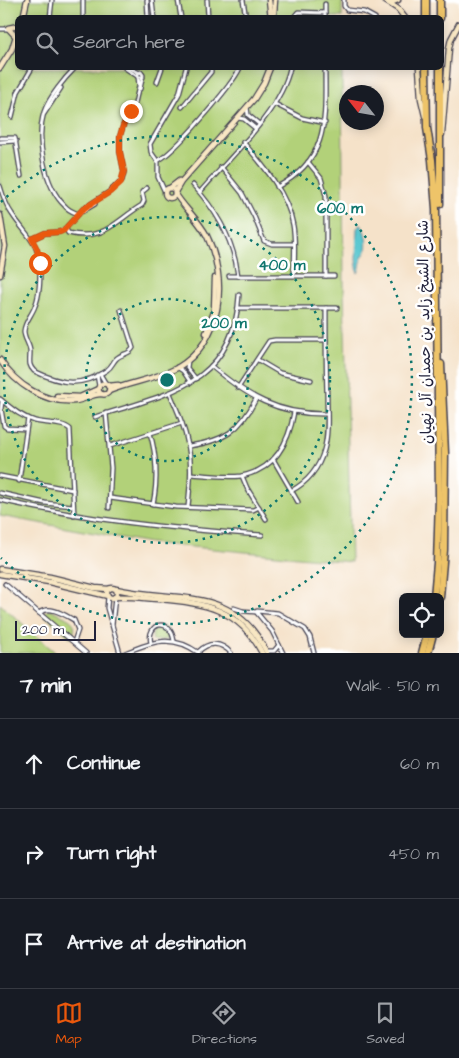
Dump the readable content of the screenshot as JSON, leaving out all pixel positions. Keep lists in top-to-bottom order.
{
  "streets": {
    "highway": ["شارع الشيخ زايد بن حمدان آل نهيان"]
  },
  "scale_bar": "200 m",
  "north": "top left",
  "page": {
    "search": "Search here",
    "scale": "200 m",
    "heading": ["7 min", "Walk · 510 m"],
    "list": [
      ["Continue", "60 m"],
      ["Turn right", "450 m"],
      "Arrive at destination"
    ],
    "nav": ["Map", "Directions", "Saved"]
  },
  "rings": ["600 m", "400 m", "200 m"]
}
